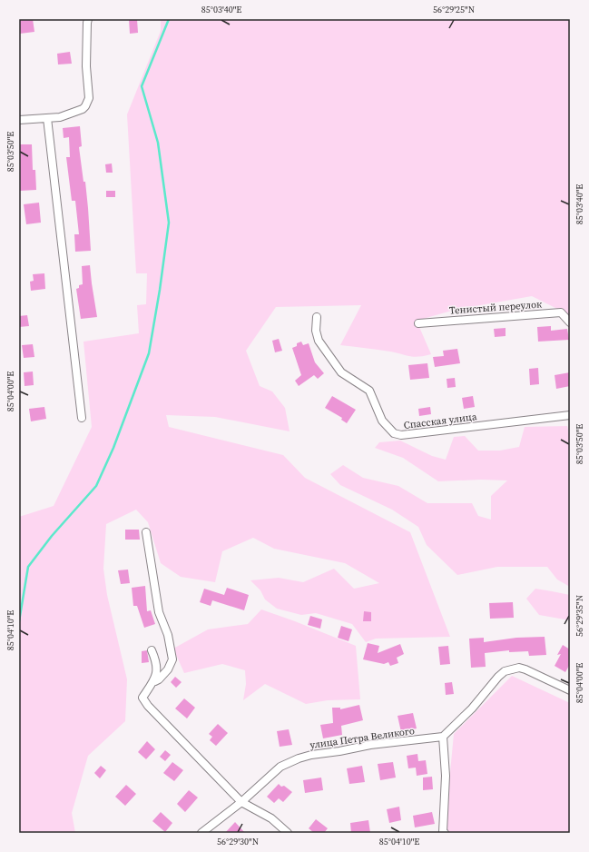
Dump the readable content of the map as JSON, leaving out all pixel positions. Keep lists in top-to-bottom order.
{
  "streets": {
    "street": ["Тенистый переулок", "Спасская улица", "улица Петра Великого"]
  },
  "coordinates": [
    "85°03'40\"E",
    "56°29'25\"N",
    "85°03'50\"E",
    "85°04'00\"E",
    "56°29'35\"N",
    "85°04'10\"E",
    "56°29'30\"N"
  ]
}
